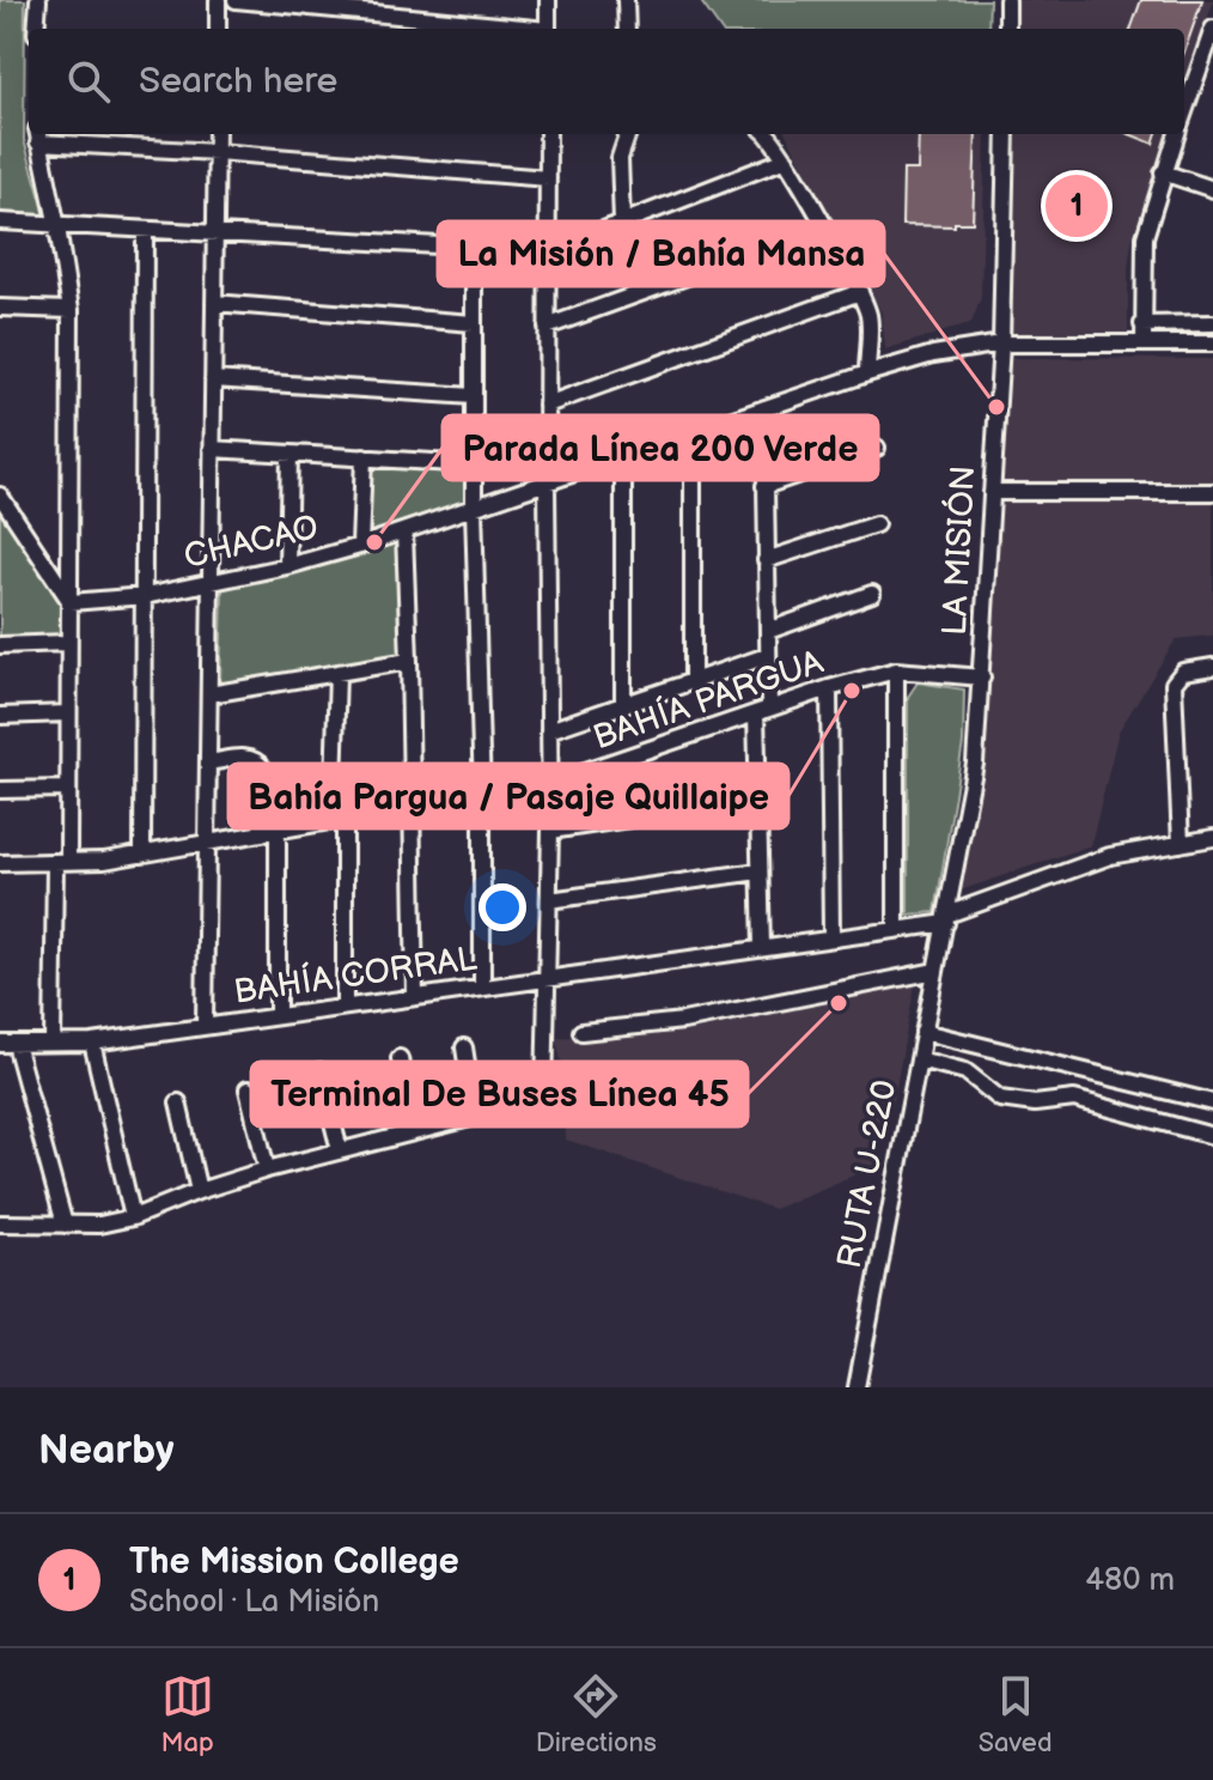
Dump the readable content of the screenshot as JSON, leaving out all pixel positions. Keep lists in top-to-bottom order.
{
  "streets": {
    "street": [
      "CHACAO",
      "LA MISIÓN",
      "BAHÍA PARGUA",
      "BAHÍA CORRAL",
      "RUTA U-220"
    ]
  },
  "crossings": [
    ["CHACAO", "LA MISIÓN"],
    ["LA MISIÓN", "BAHÍA PARGUA"],
    ["LA MISIÓN", "BAHÍA CORRAL"],
    ["LA MISIÓN", "RUTA U-220"]
  ],
  "places": [
    "La Misión / Bahía Mansa",
    "Parada Línea 200 Verde",
    "Bahía Pargua / Pasaje Quillaipe",
    "Terminal De Buses Línea 45"
  ],
  "page": {
    "search": "Search here",
    "pins": "1",
    "heading": "Nearby",
    "list": [
      {
        "mark": "1",
        "name": "The Mission College",
        "note": "School · La Misión",
        "value": "480 m"
      }
    ],
    "nav": ["Map", "Directions", "Saved"]
  }
}
